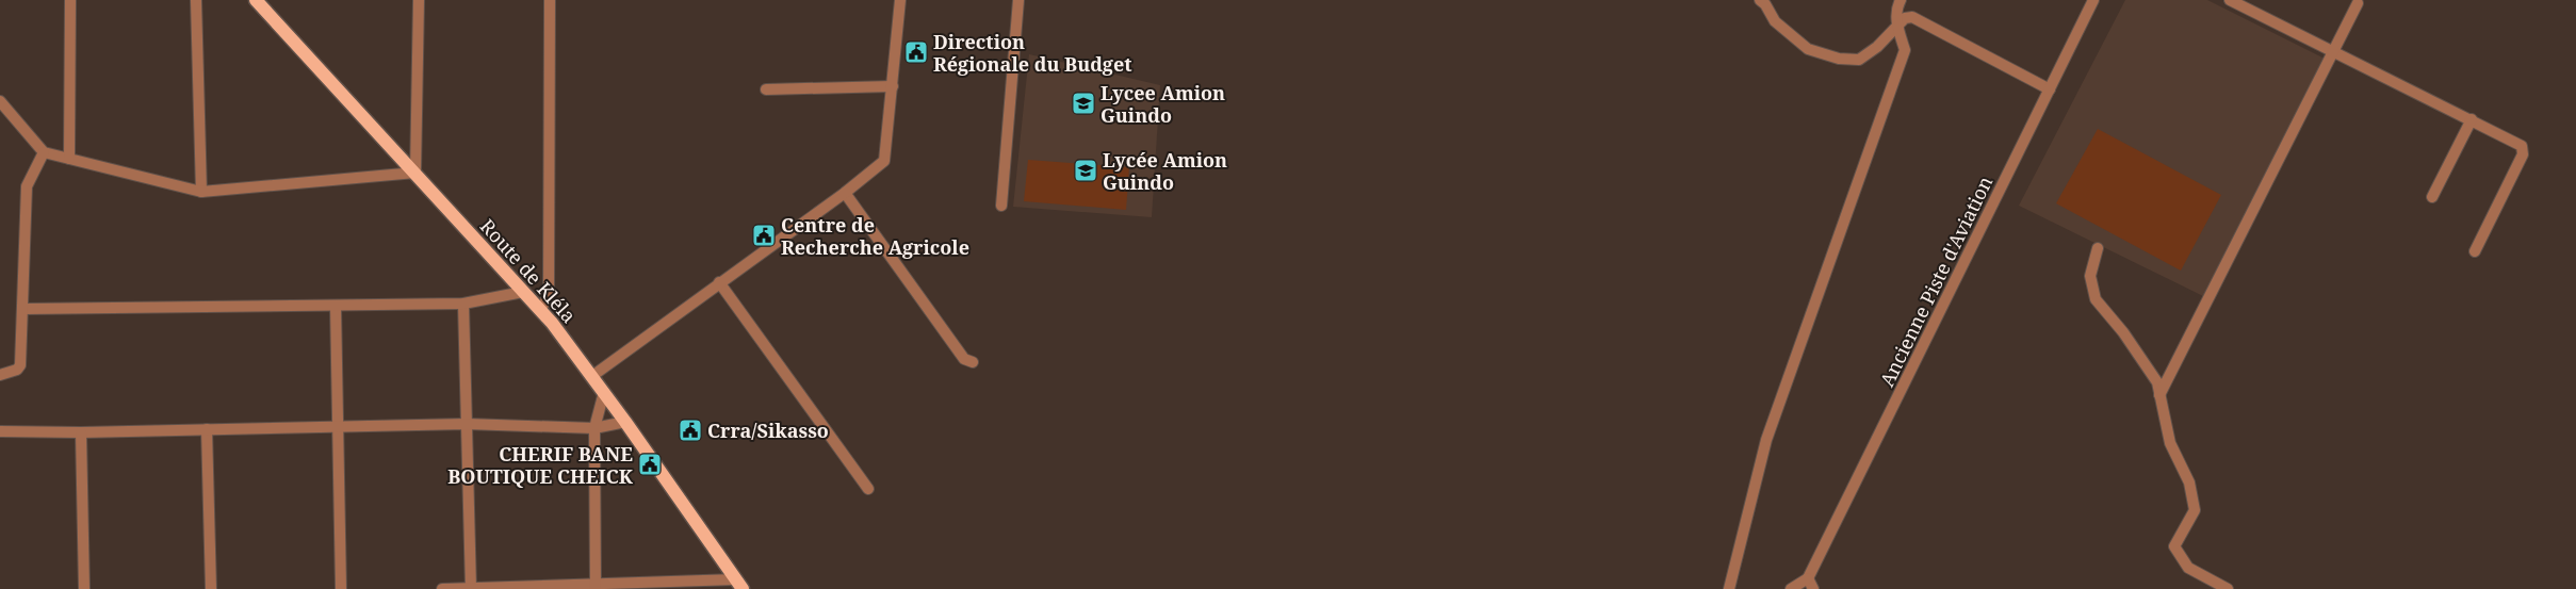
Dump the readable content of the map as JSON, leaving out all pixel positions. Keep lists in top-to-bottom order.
{
  "streets": {
    "main road": ["Route de Kléla"],
    "street": ["Ancienne Piste d'Aviation"]
  },
  "places": {
    "public building": [
      "Direction Régionale du Budget",
      "Centre de Recherche Agricole",
      "Crra/Sikasso",
      "CHERIF BANE BOUTIQUE CHEICK"
    ],
    "school or university": ["Lycee Amion Guindo", "Lycée Amion Guindo"]
  }
}
